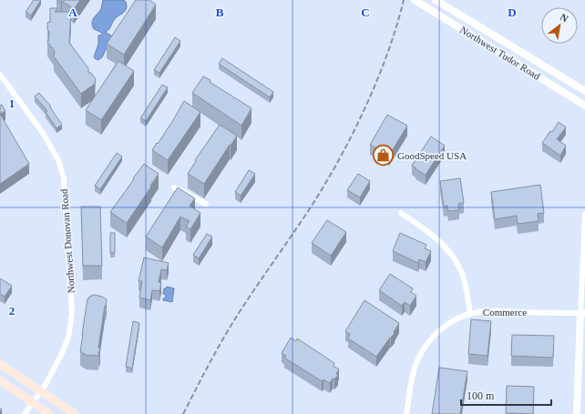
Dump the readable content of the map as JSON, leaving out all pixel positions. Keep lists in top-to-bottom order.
{
  "streets": {
    "street": ["Northwest Tudor Road", "Northwest Donovan Road", "Commerce"]
  },
  "places": {
    "shop": ["GoodSpeed USA"]
  },
  "scale_bar": "100 m",
  "north": "top right",
  "grid": {
    "columns": [
      "A",
      "B",
      "C",
      "D"
    ],
    "rows": ["1", "2"]
  }
}
